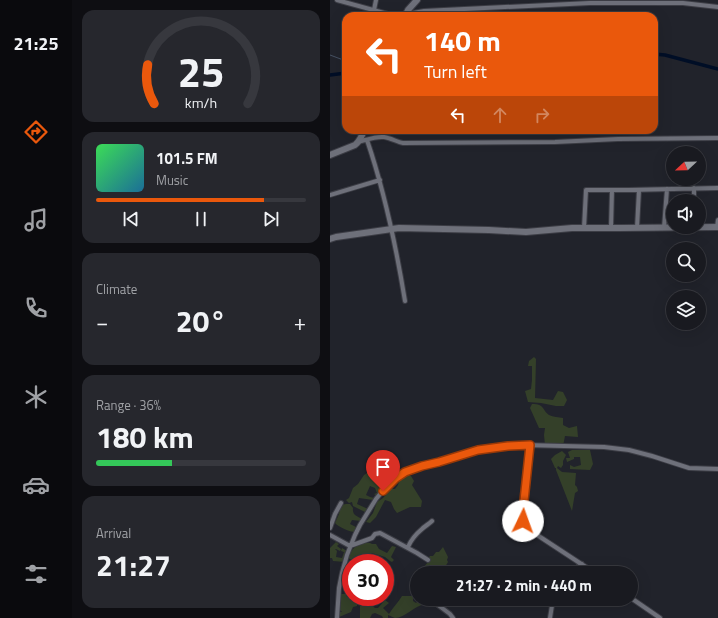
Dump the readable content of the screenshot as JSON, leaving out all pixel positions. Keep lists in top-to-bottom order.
{
  "north": "left",
  "page": {
    "tabs": "21:25",
    "turn": ["140 m", "Turn left"],
    "song": ["101.5 FM", "Music"],
    "tile": [
      "Climate",
      ["Range · 36%", "180 km"],
      ["Arrival", "21:27"]
    ],
    "heat": ["−", "20°", "+"],
    "limit": "30",
    "trip": "21:27 · 2 min · 440 m",
    "gauge": ["25", "km/h"]
  }
}
